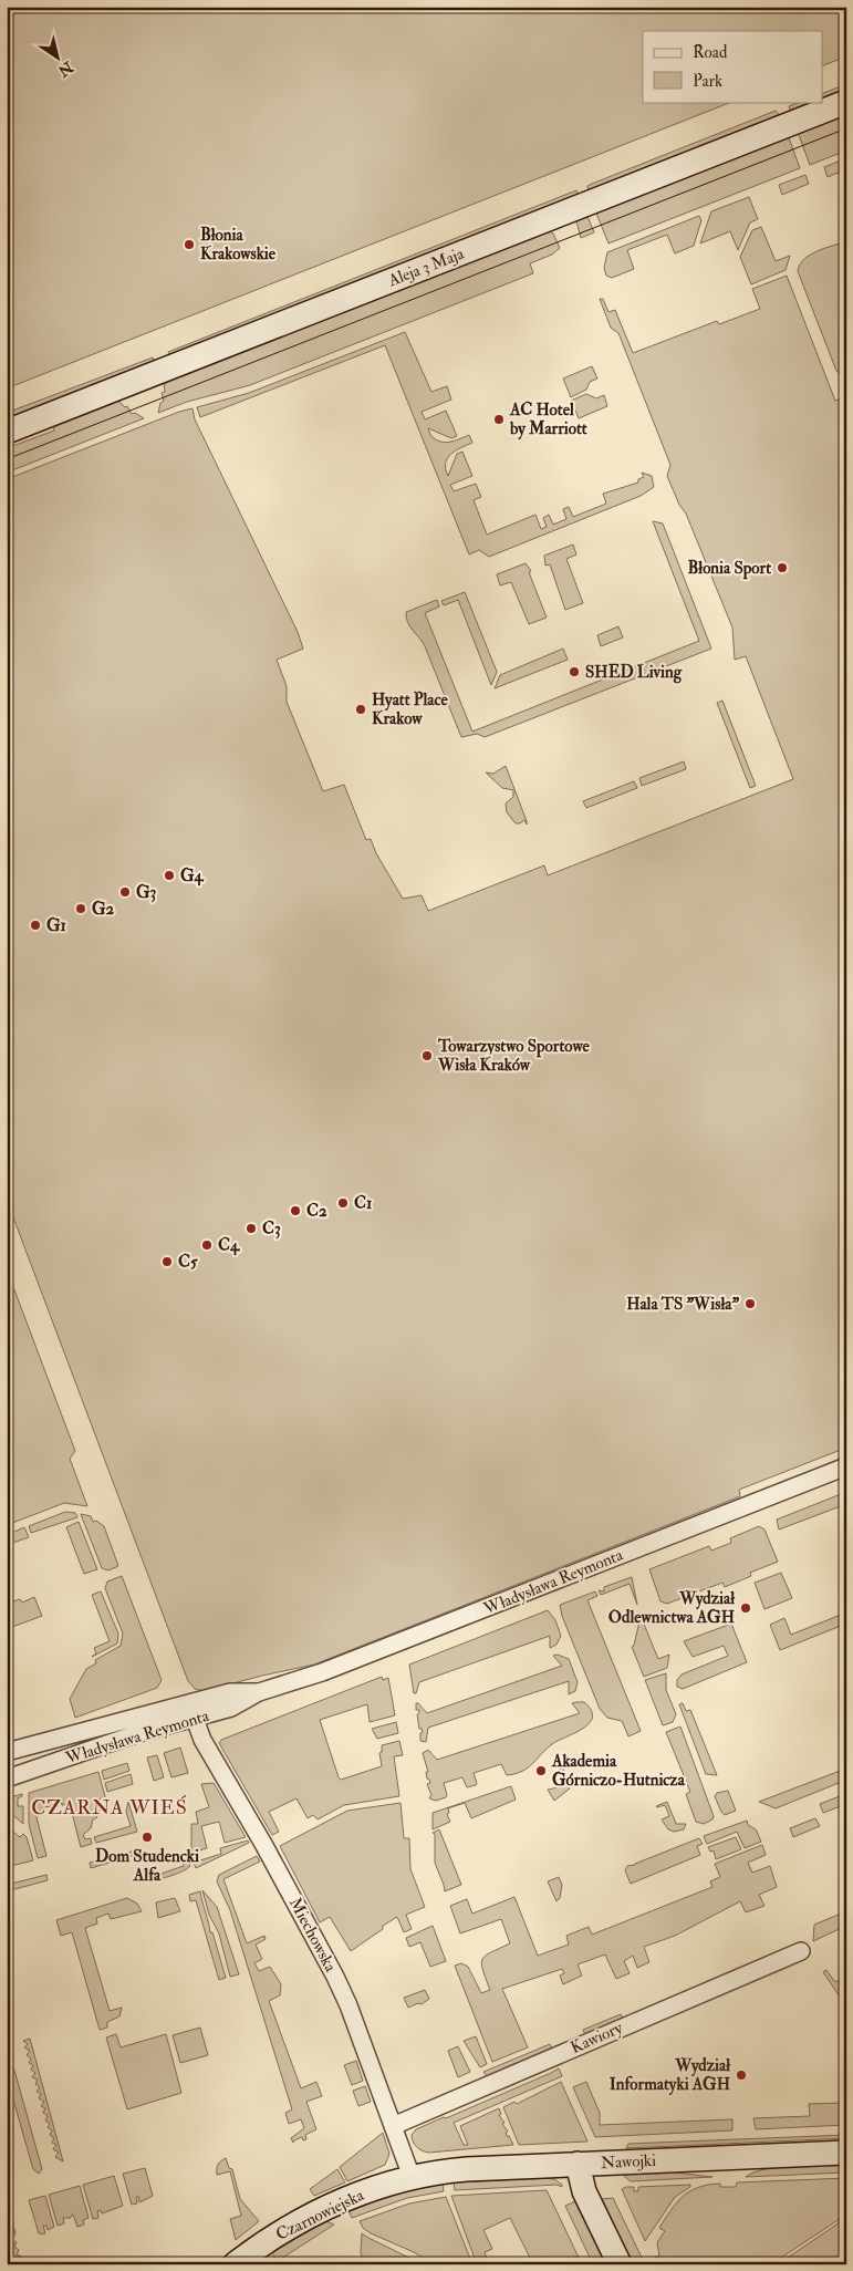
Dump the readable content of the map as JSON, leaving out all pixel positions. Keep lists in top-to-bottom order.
{
  "streets": {
    "street": [
      "Aleja 3 Maja",
      "Władysława Reymonta",
      "Miechowska",
      "Kawiory",
      "Nawojki",
      "Czarnowiejska"
    ]
  },
  "crossings": [
    ["Władysława Reymonta", "Miechowska"],
    ["Miechowska", "Kawiory"],
    ["Miechowska", "Nawojki"],
    ["Miechowska", "Czarnowiejska"],
    ["Nawojki", "Czarnowiejska"]
  ],
  "districts": ["CZARNA WIEŚ"],
  "places": [
    "Błonia Krakowskie",
    "AC Hotel by Marriott",
    "Błonia Sport",
    "SHED Living",
    "Hyatt Place Krakow",
    "G4",
    "G3",
    "G2",
    "G1",
    "Towarzystwo Sportowe Wisła Kraków",
    "C1",
    "C2",
    "C3",
    "C4",
    "C5",
    "Hala TS \"Wisła\"",
    "Wydział Odlewnictwa AGH",
    "Akademia Górniczo-Hutnicza",
    "Dom Studencki Alfa",
    "Wydział Informatyki AGH"
  ],
  "legend": ["Road", "Park"],
  "north": "bottom right"
}
